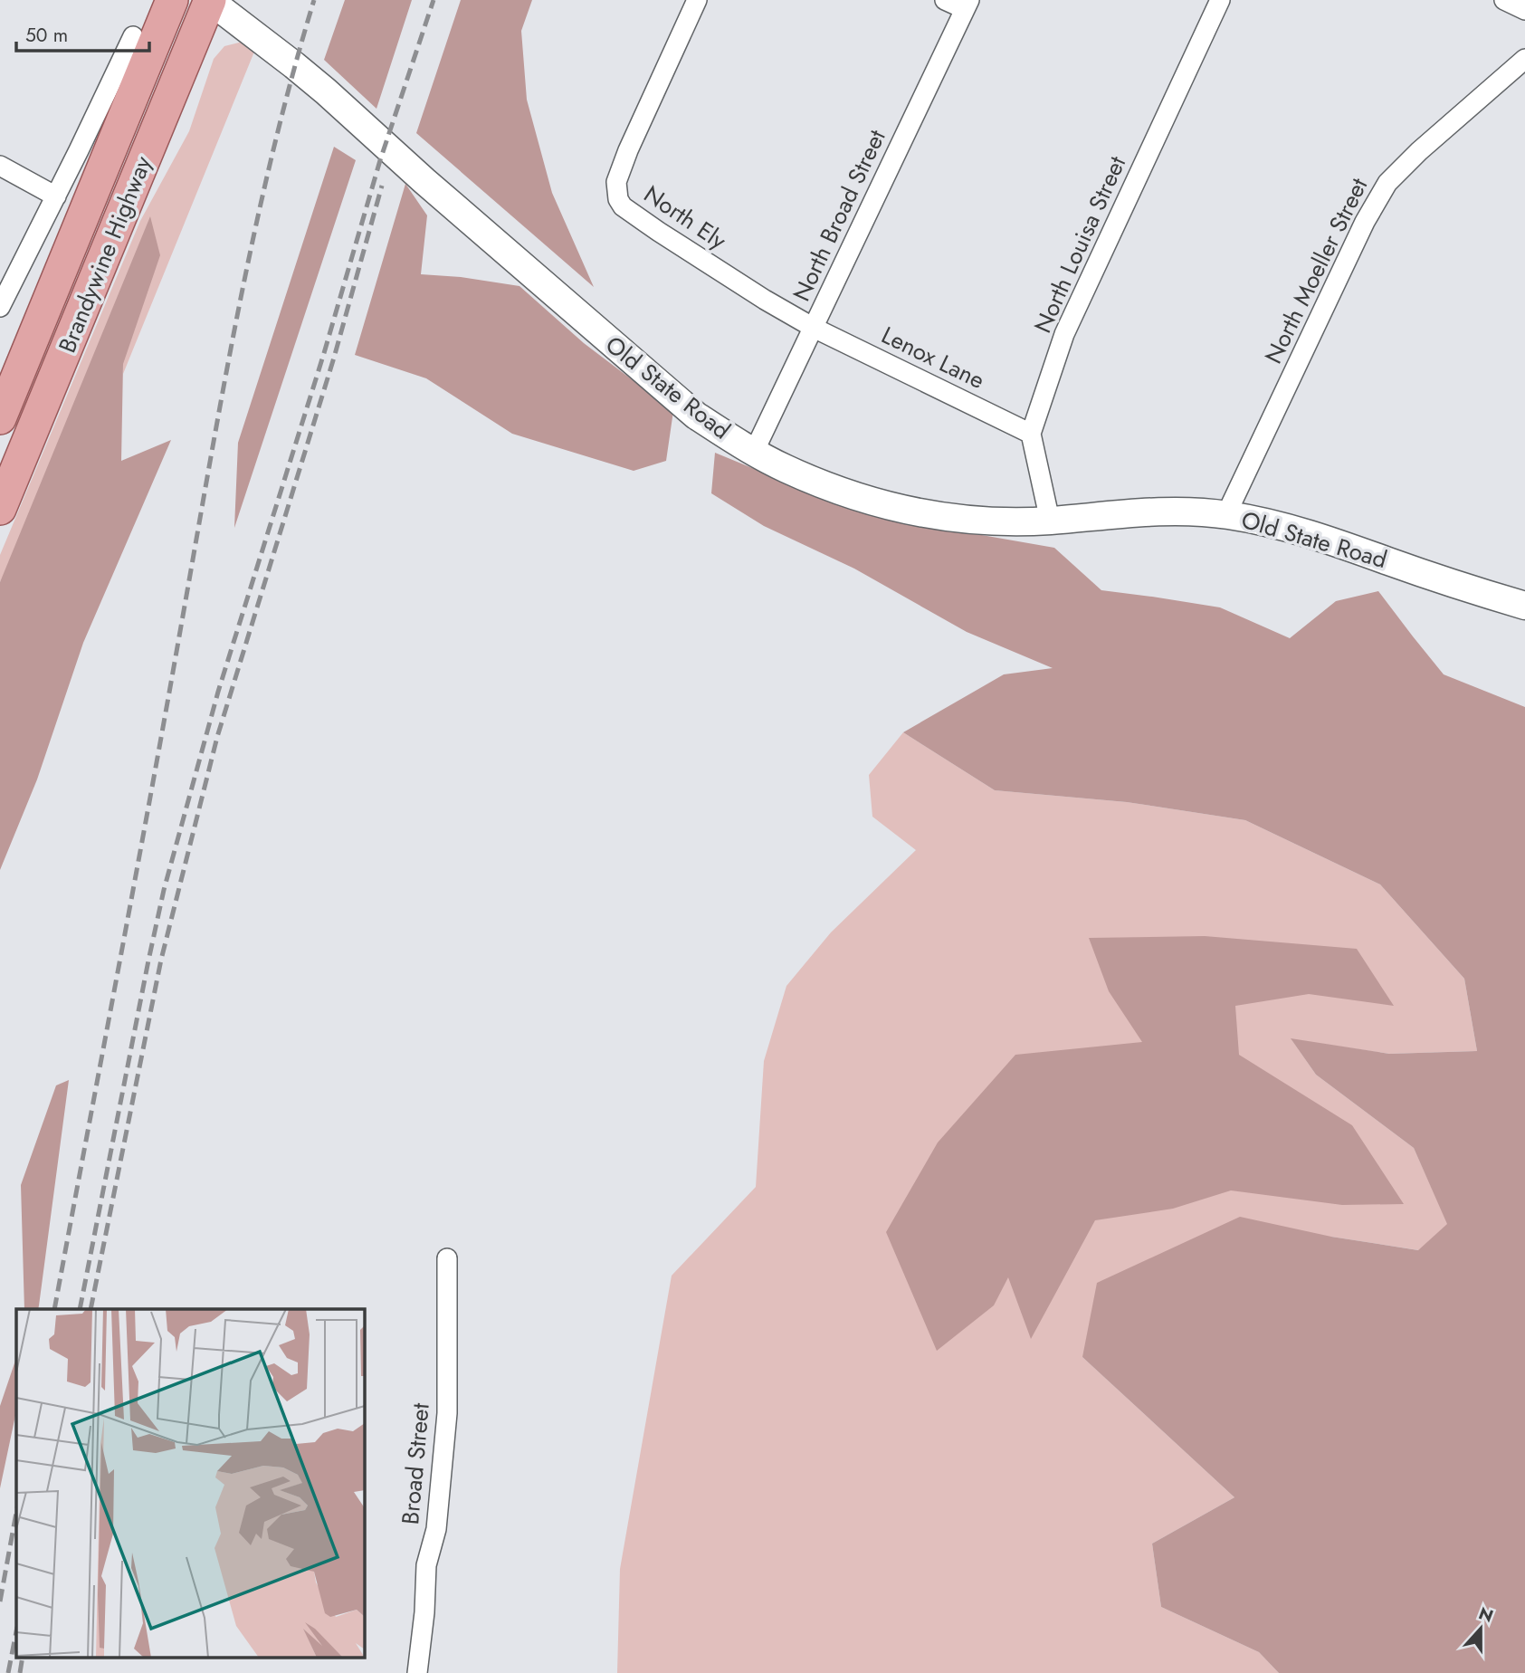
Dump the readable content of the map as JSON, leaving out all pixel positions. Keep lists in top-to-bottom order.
{
  "streets": {
    "main road": ["Brandywine Highway"],
    "street": [
      "North Broad Street",
      "North Ely",
      "North Louisa Street",
      "North Moeller Street",
      "Lenox Lane",
      "Old State Road",
      "Broad Street"
    ]
  },
  "crossings": [
    ["North Broad Street", "North Ely"],
    ["North Broad Street", "Lenox Lane"],
    ["North Broad Street", "Old State Road"],
    ["North Ely", "Lenox Lane"],
    ["North Louisa Street", "Lenox Lane"],
    ["Brandywine Highway", "Old State Road"],
    ["North Moeller Street", "Old State Road"]
  ],
  "scale_bar": "50 m",
  "north": "top"
}
